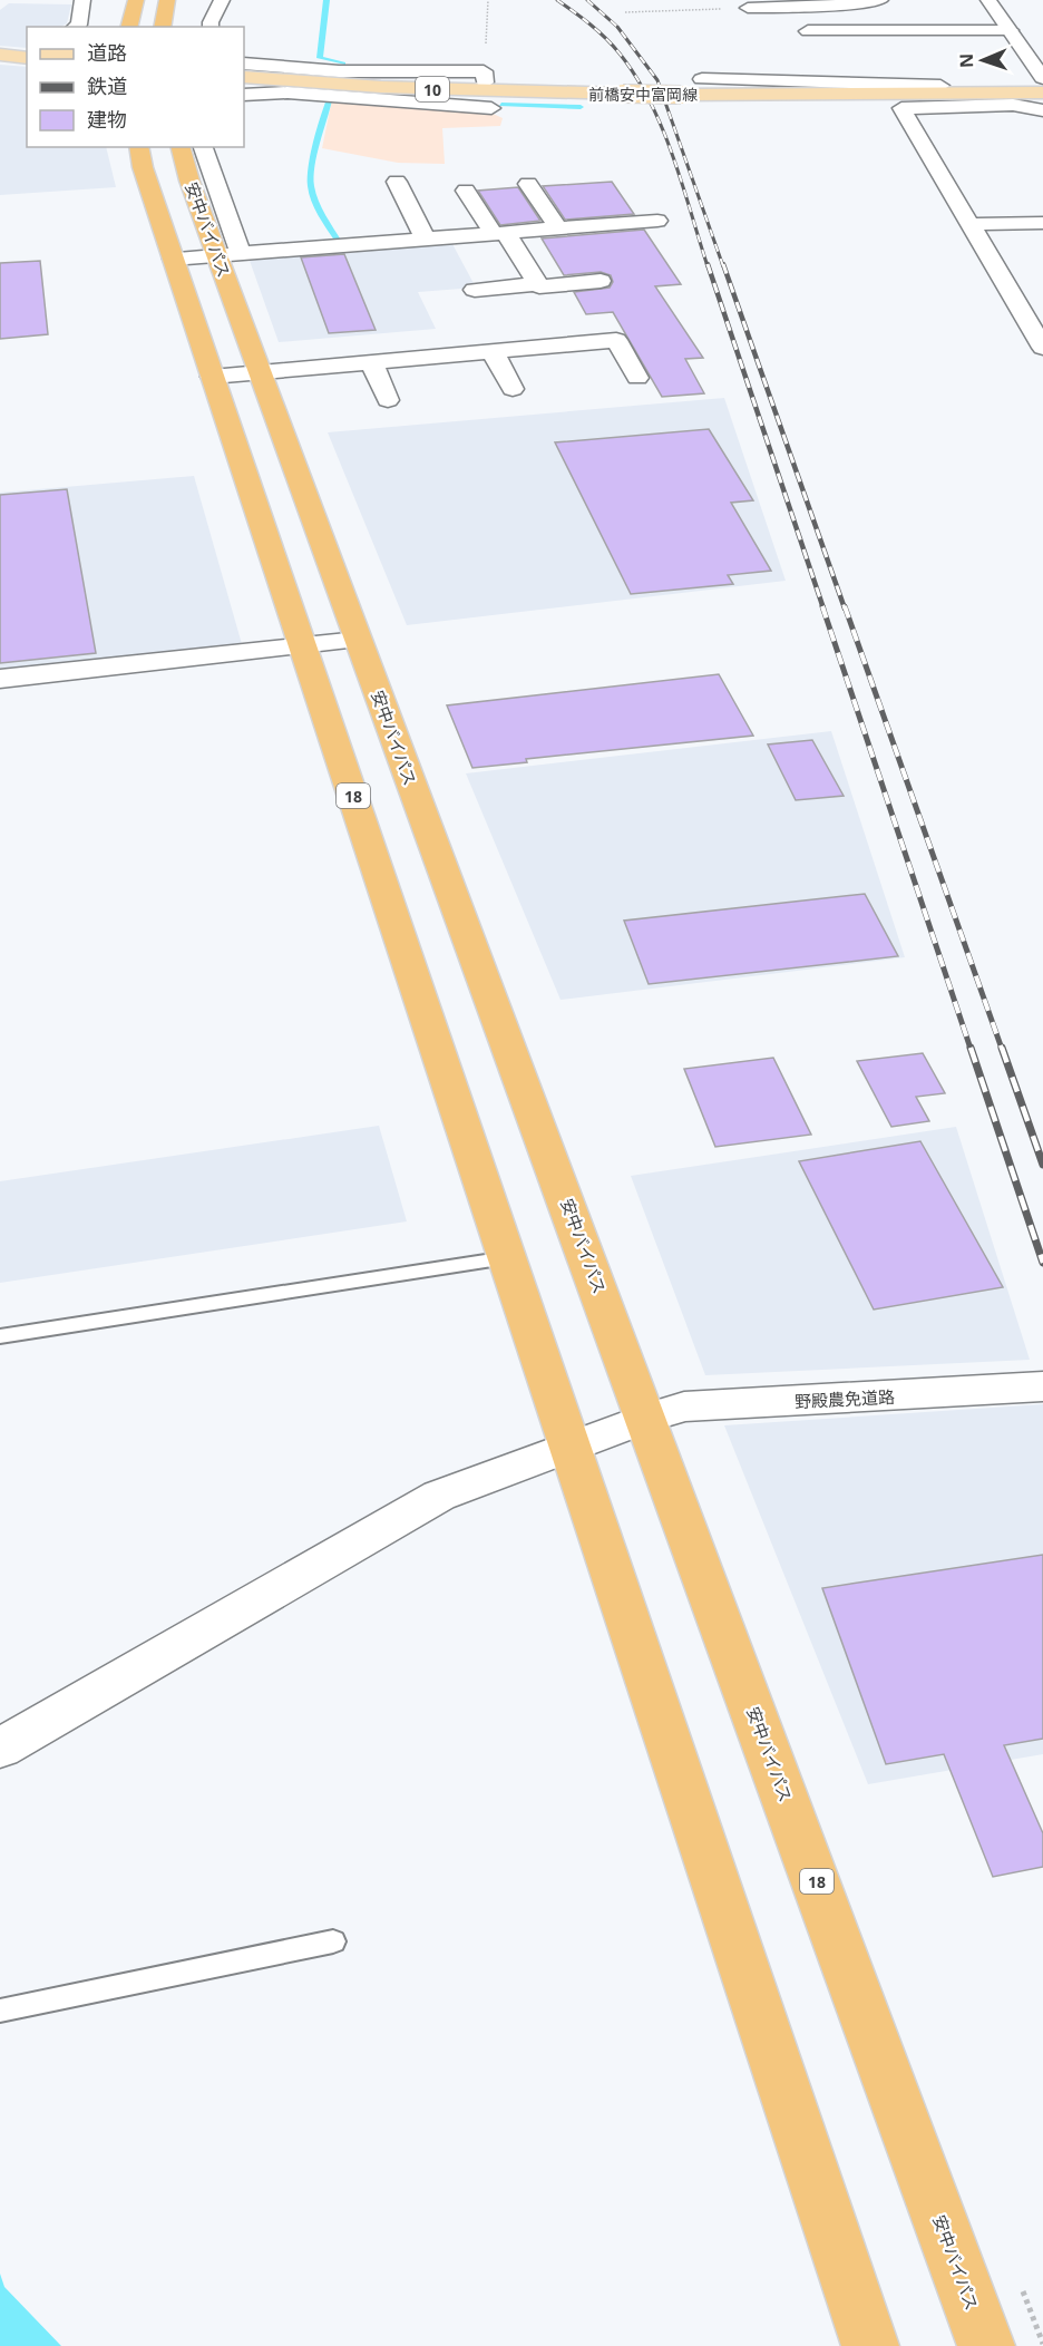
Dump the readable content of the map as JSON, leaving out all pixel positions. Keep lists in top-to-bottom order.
{
  "streets": {
    "highway": ["安中バイパス", "18"],
    "main road": ["10", "前橋安中富岡線"],
    "street": ["野殿農免道路"]
  },
  "crossings": [
    ["安中バイパス", "野殿農免道路"],
    ["18", "野殿農免道路"]
  ],
  "legend": ["道路", "鉄道", "建物"],
  "north": "left"
}
